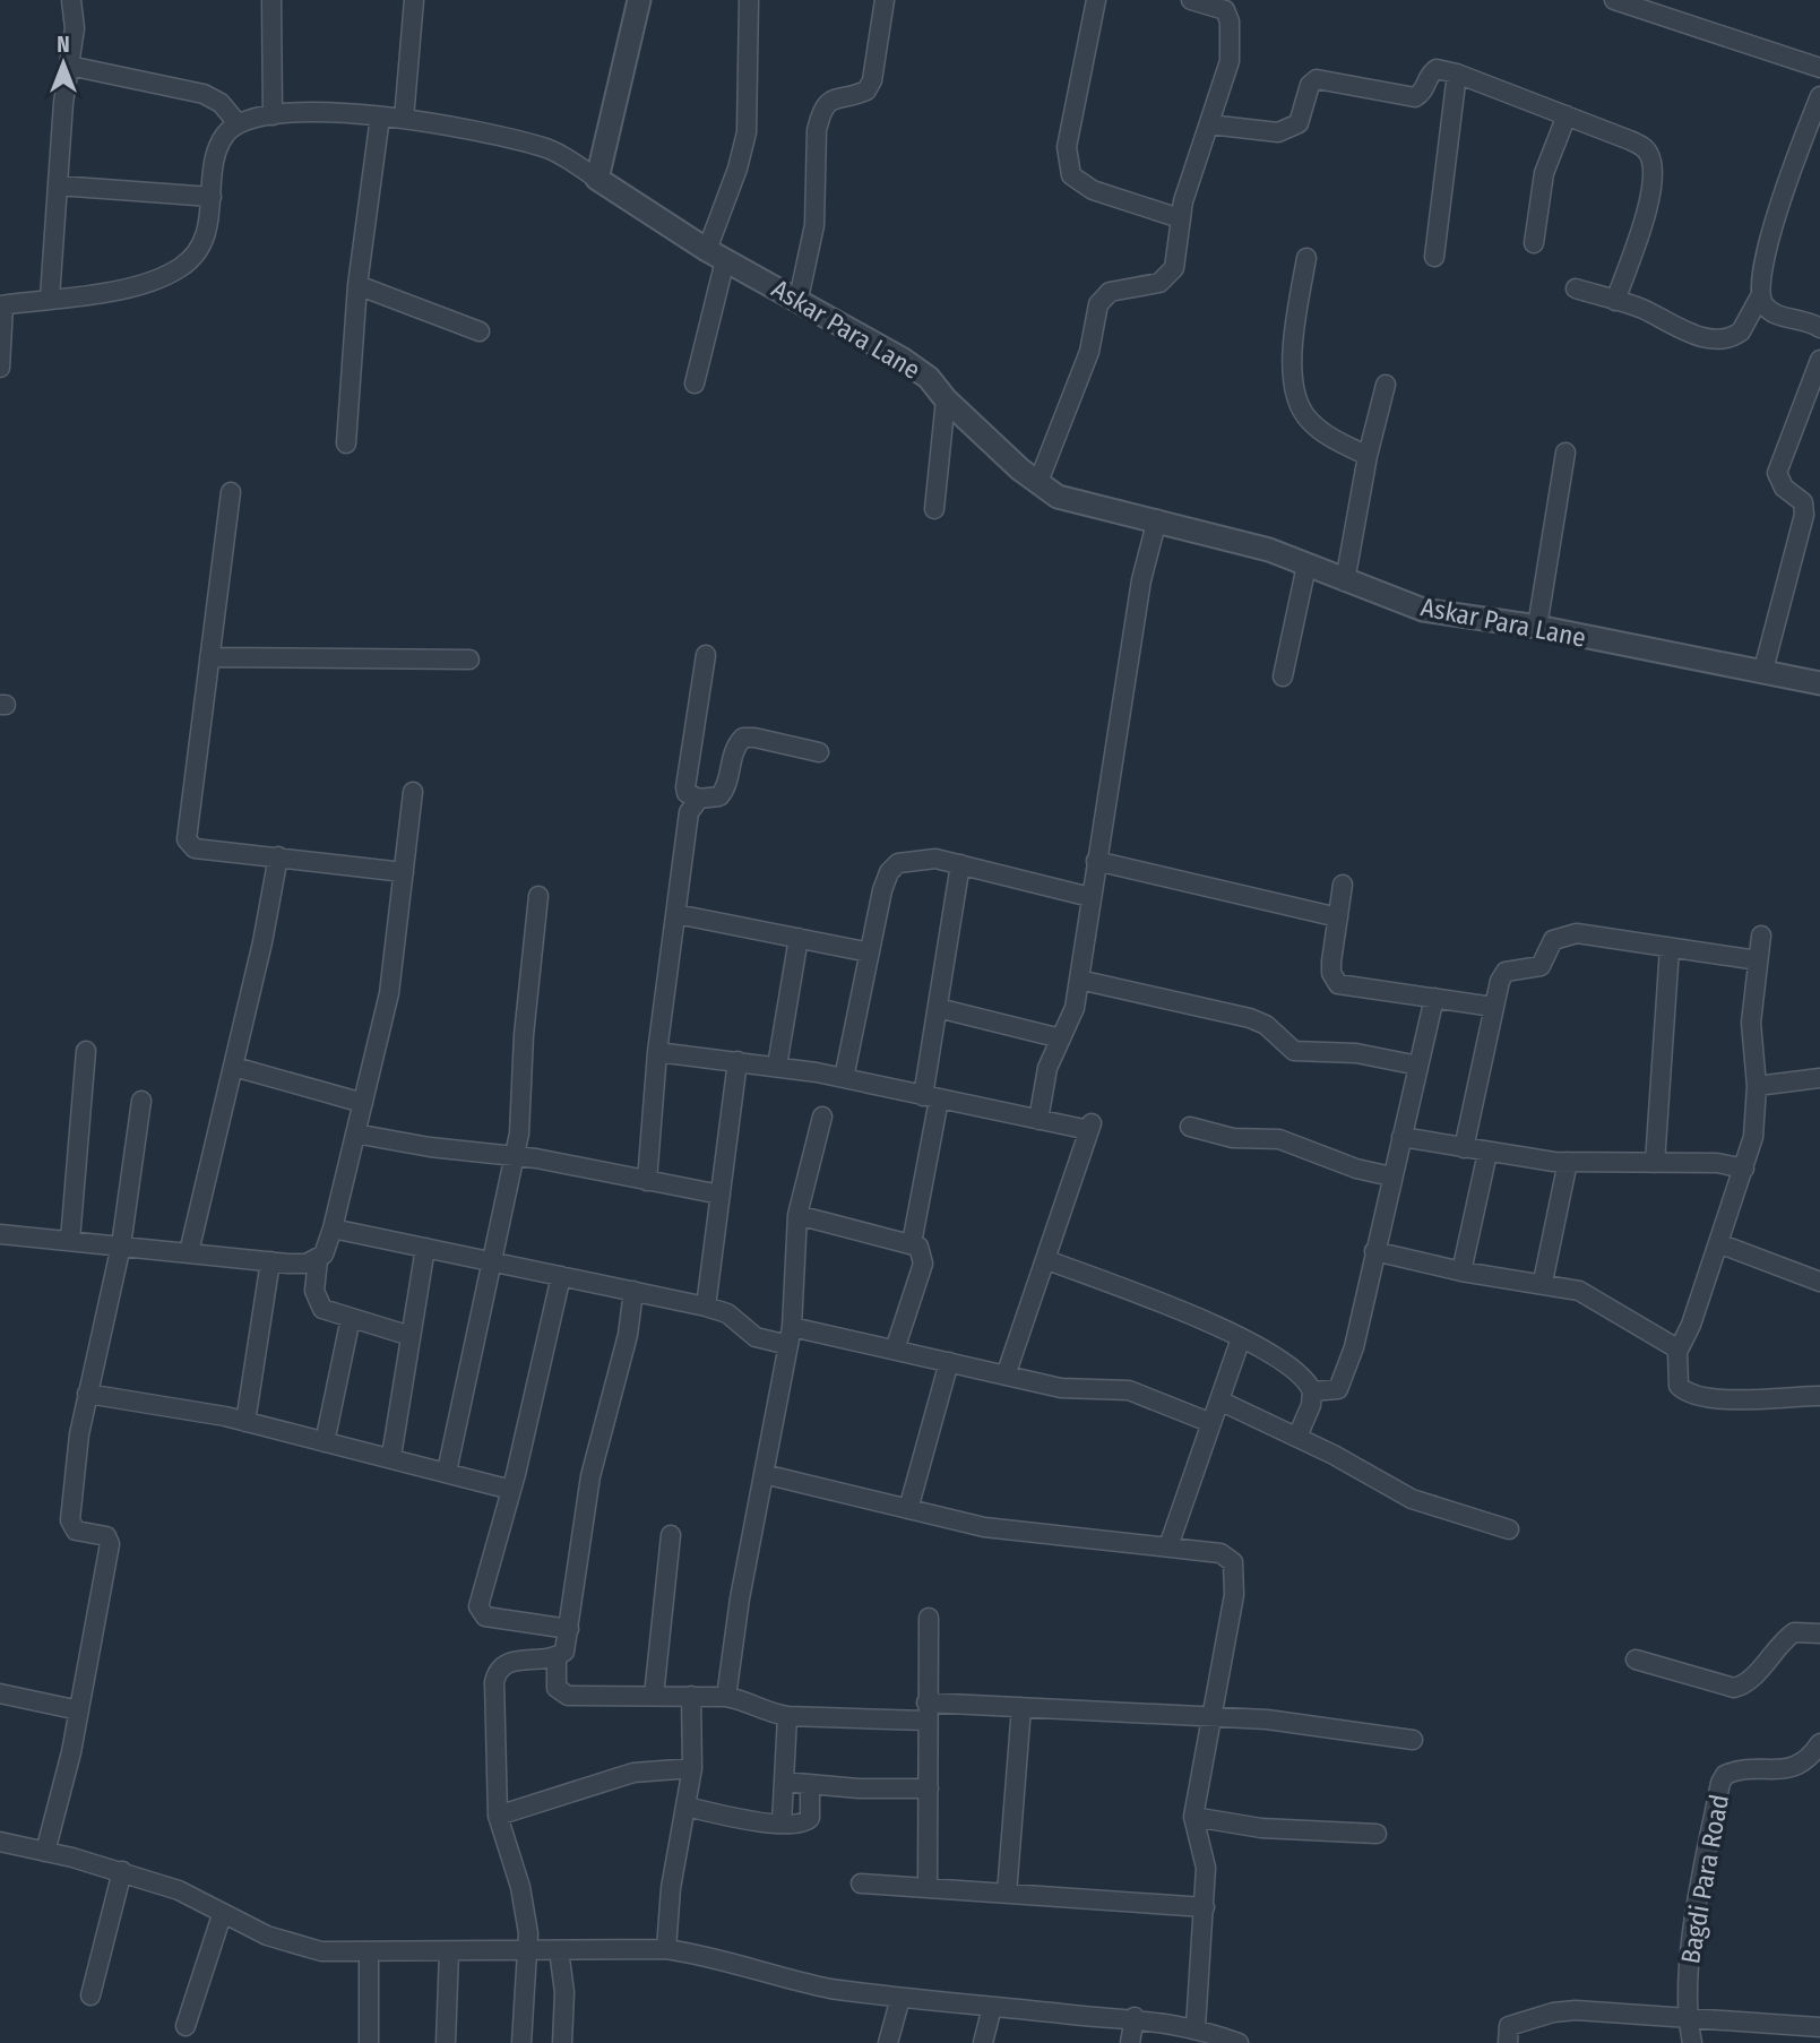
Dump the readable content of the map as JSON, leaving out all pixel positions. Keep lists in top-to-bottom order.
{
  "streets": {
    "street": ["Askar Para Lane", "Bagdi Para Road"]
  },
  "north": "top"
}
